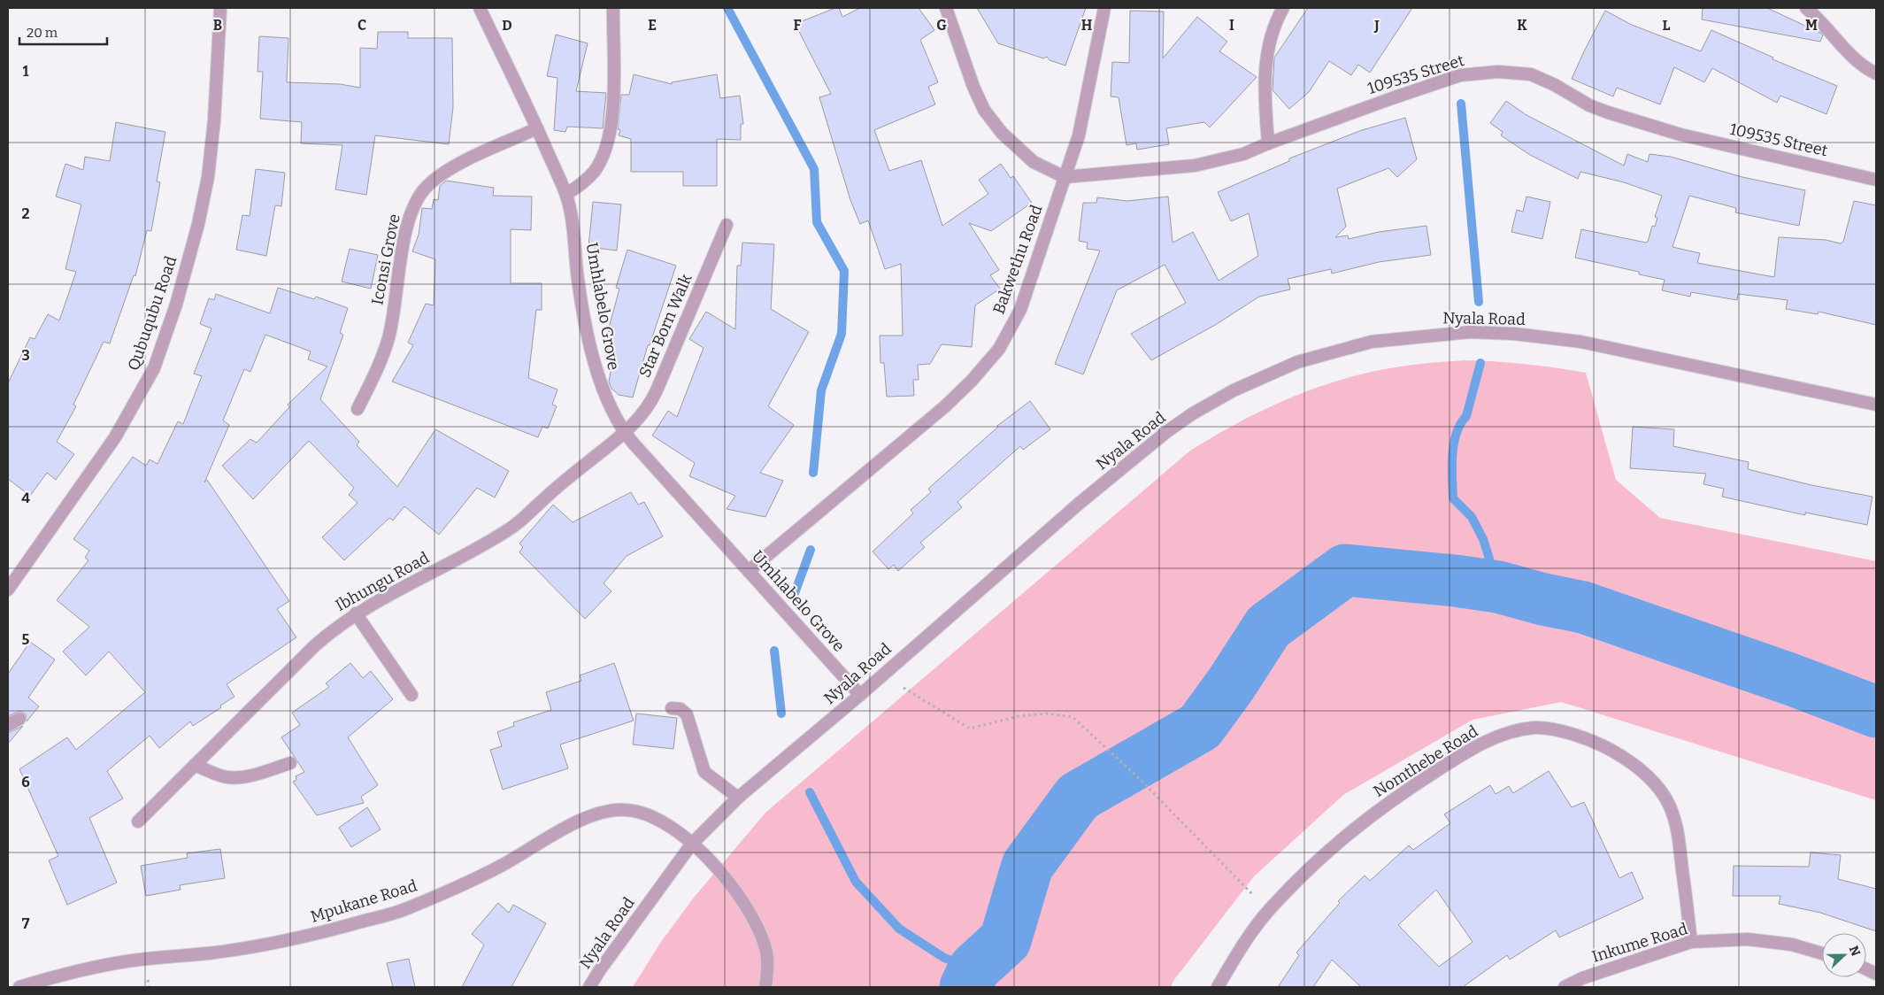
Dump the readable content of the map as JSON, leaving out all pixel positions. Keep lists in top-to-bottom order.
{
  "streets": {
    "street": [
      "109535 Street",
      "Iconsi Grove",
      "Bakwethu Road",
      "Umhlabelo Grove",
      "Qubuqubu Road",
      "Nyala Road",
      "Star Born Walk",
      "Ibhungu Road",
      "Nomthebe Road",
      "Mpukane Road",
      "Inkume Road"
    ]
  },
  "crossings": [
    ["109535 Street", "Bakwethu Road"],
    ["Iconsi Grove", "Umhlabelo Grove"],
    ["Bakwethu Road", "Umhlabelo Grove"],
    ["Umhlabelo Grove", "Nyala Road"],
    ["Umhlabelo Grove", "Star Born Walk"],
    ["Umhlabelo Grove", "Ibhungu Road"],
    ["Nyala Road", "Mpukane Road"],
    ["Star Born Walk", "Ibhungu Road"],
    ["Nomthebe Road", "Inkume Road"]
  ],
  "scale_bar": "20 m",
  "north": "right",
  "grid": {
    "columns": [
      "B",
      "C",
      "D",
      "E",
      "F",
      "G",
      "H",
      "I",
      "J",
      "K",
      "L",
      "M"
    ],
    "rows": [
      "1",
      "2",
      "3",
      "4",
      "5",
      "6",
      "7"
    ]
  }
}
